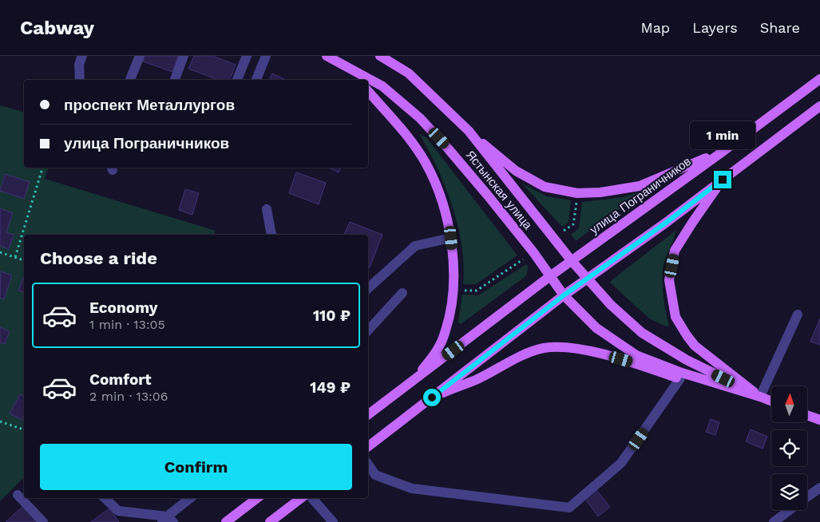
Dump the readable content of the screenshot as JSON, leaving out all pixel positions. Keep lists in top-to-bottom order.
{
  "streets": {
    "main road": ["Ястынская улица", "улица Пограничников"]
  },
  "crossings": [
    ["Ястынская улица", "улица Пограничников"]
  ],
  "north": "top",
  "page": {
    "header": "Cabway",
    "nav": ["Map", "Layers", "Share"],
    "banner": ["проспект Металлургов", "улица Пограничников"],
    "bubble": "1 min",
    "heading": "Choose a ride",
    "list": [
      {
        "name": "Economy",
        "note": "1 min · 13:05",
        "value": "110 ₽"
      },
      {
        "name": "Comfort",
        "note": "2 min · 13:06",
        "value": "149 ₽"
      }
    ],
    "buttons": "Confirm"
  }
}
